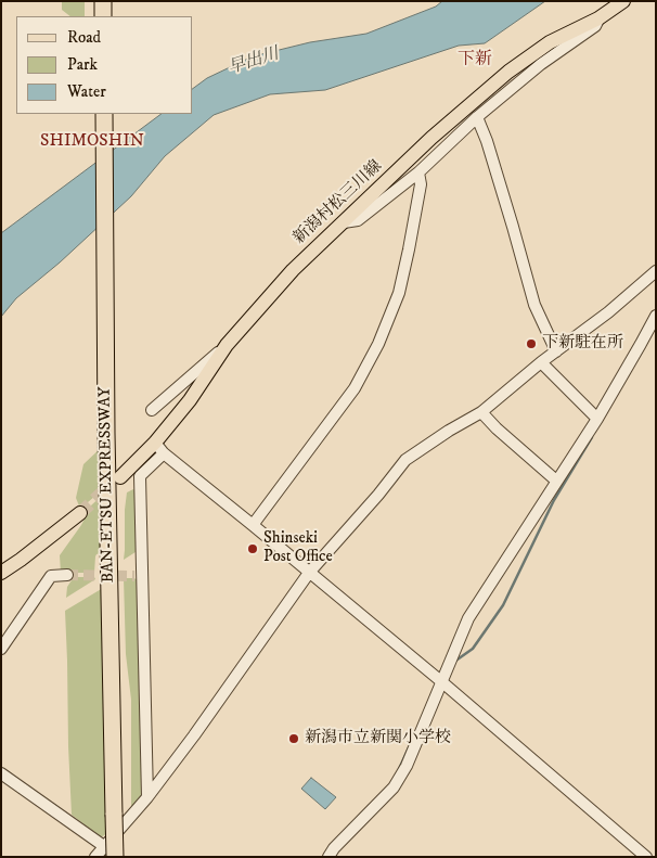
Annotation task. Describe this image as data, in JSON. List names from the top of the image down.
{
  "streets": {
    "highway": ["BAN-ETSU EXPRESSWAY"],
    "main road": ["新潟村松三川線"]
  },
  "districts": ["下新", "SHIMOSHIN"],
  "water": ["早出川"],
  "places": ["下新駐在所", "Shinseki Post Office", "新潟市立新関小学校"],
  "legend": ["Road", "Park", "Water"]
}
